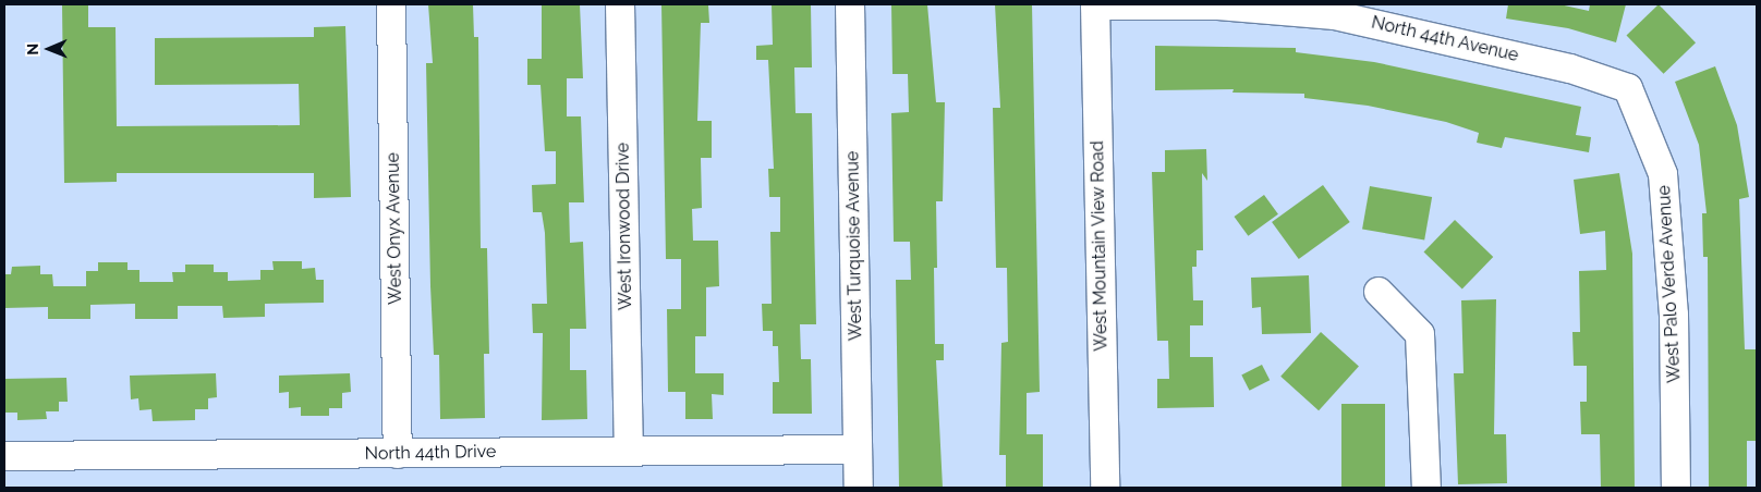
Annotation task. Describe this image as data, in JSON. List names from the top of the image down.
{
  "streets": {
    "street": [
      "North 44th Avenue",
      "West Ironwood Drive",
      "West Onyx Avenue",
      "West Turquoise Avenue",
      "West Mountain View Road",
      "West Palo Verde Avenue",
      "North 44th Drive"
    ]
  },
  "crossings": [
    ["North 44th Avenue", "West Mountain View Road"],
    ["North 44th Avenue", "West Palo Verde Avenue"],
    ["West Ironwood Drive", "North 44th Drive"],
    ["West Onyx Avenue", "North 44th Drive"],
    ["West Turquoise Avenue", "North 44th Drive"]
  ],
  "north": "left"
}
